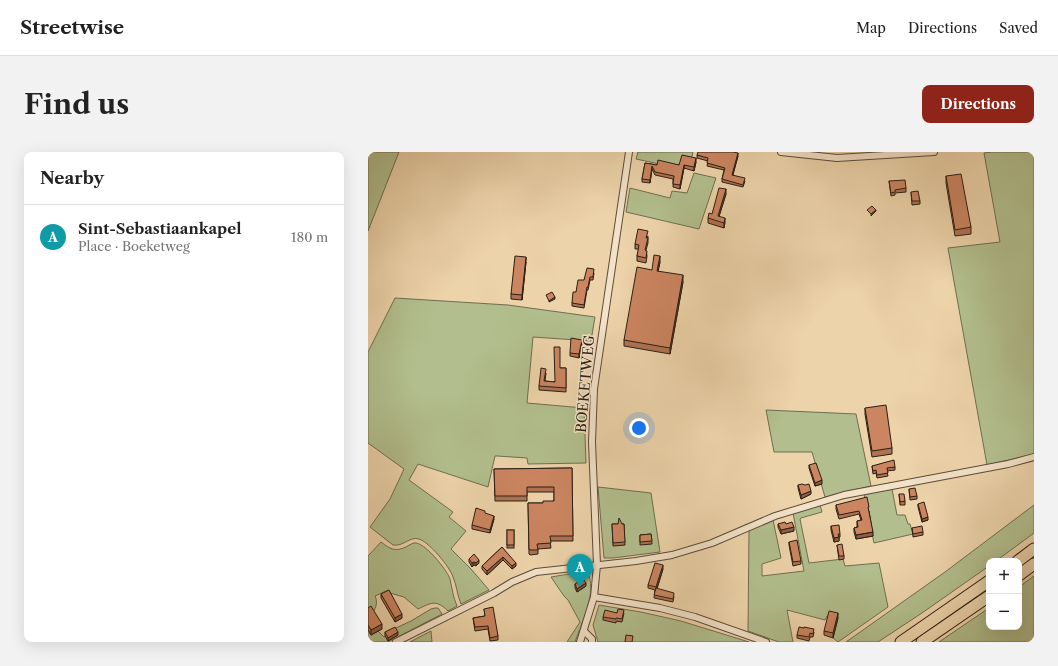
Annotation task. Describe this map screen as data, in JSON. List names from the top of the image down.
{
  "streets": {
    "street": ["BOEKETWEG"]
  },
  "page": {
    "header": "Streetwise",
    "nav": ["Map", "Directions", "Saved"],
    "buttons": "Directions",
    "title": "Find us",
    "heading": "Nearby",
    "list": [
      {
        "mark": "A",
        "name": "Sint-Sebastiaankapel",
        "note": "Place · Boeketweg",
        "value": "180 m"
      }
    ],
    "pins": "A",
    "map_buttons": ["+", "−"]
  }
}
